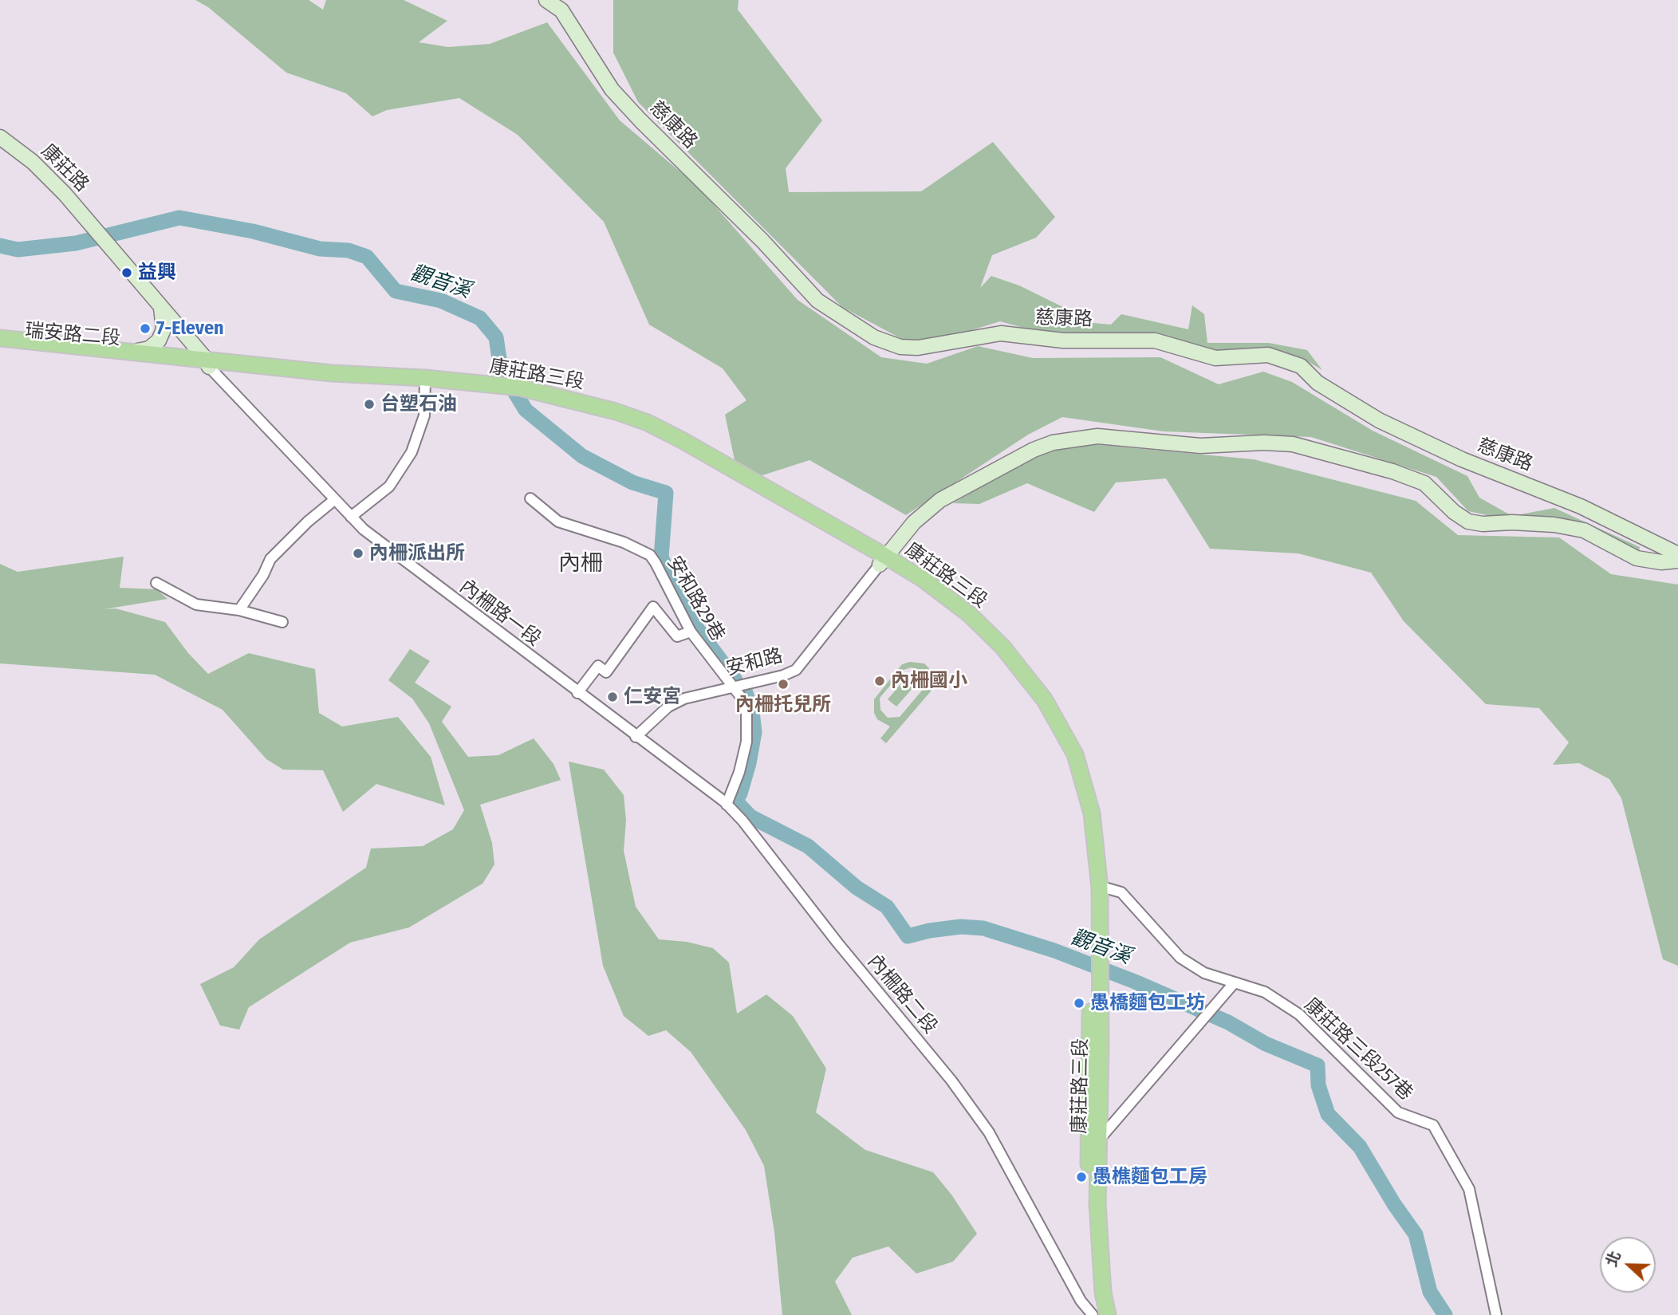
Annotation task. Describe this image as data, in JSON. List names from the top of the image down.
{
  "streets": {
    "main road": ["瑞安路二段", "康莊路三段"],
    "street": [
      "慈康路",
      "康莊路",
      "安和路29巷",
      "內柵路一段",
      "安和路",
      "內柵路二段",
      "康莊路三段257巷"
    ]
  },
  "crossings": [
    ["瑞安路二段", "康莊路三段"],
    ["瑞安路二段", "內柵路一段"],
    ["康莊路三段", "內柵路一段"],
    ["康莊路三段", "安和路"],
    ["康莊路三段", "康莊路三段257巷"],
    ["安和路29巷", "安和路"],
    ["安和路29巷", "內柵路二段"],
    ["內柵路一段", "安和路"],
    ["內柵路一段", "內柵路二段"],
    ["安和路", "內柵路二段"]
  ],
  "districts": ["內柵"],
  "water": ["觀音溪"],
  "places": [
    "益興",
    "7-Eleven",
    "台塑石油",
    "內柵派出所",
    "內柵國小",
    "內柵托兒所",
    "仁安宮",
    "愚橋麵包工坊",
    "愚樵麵包工房"
  ],
  "north": "left"
}
